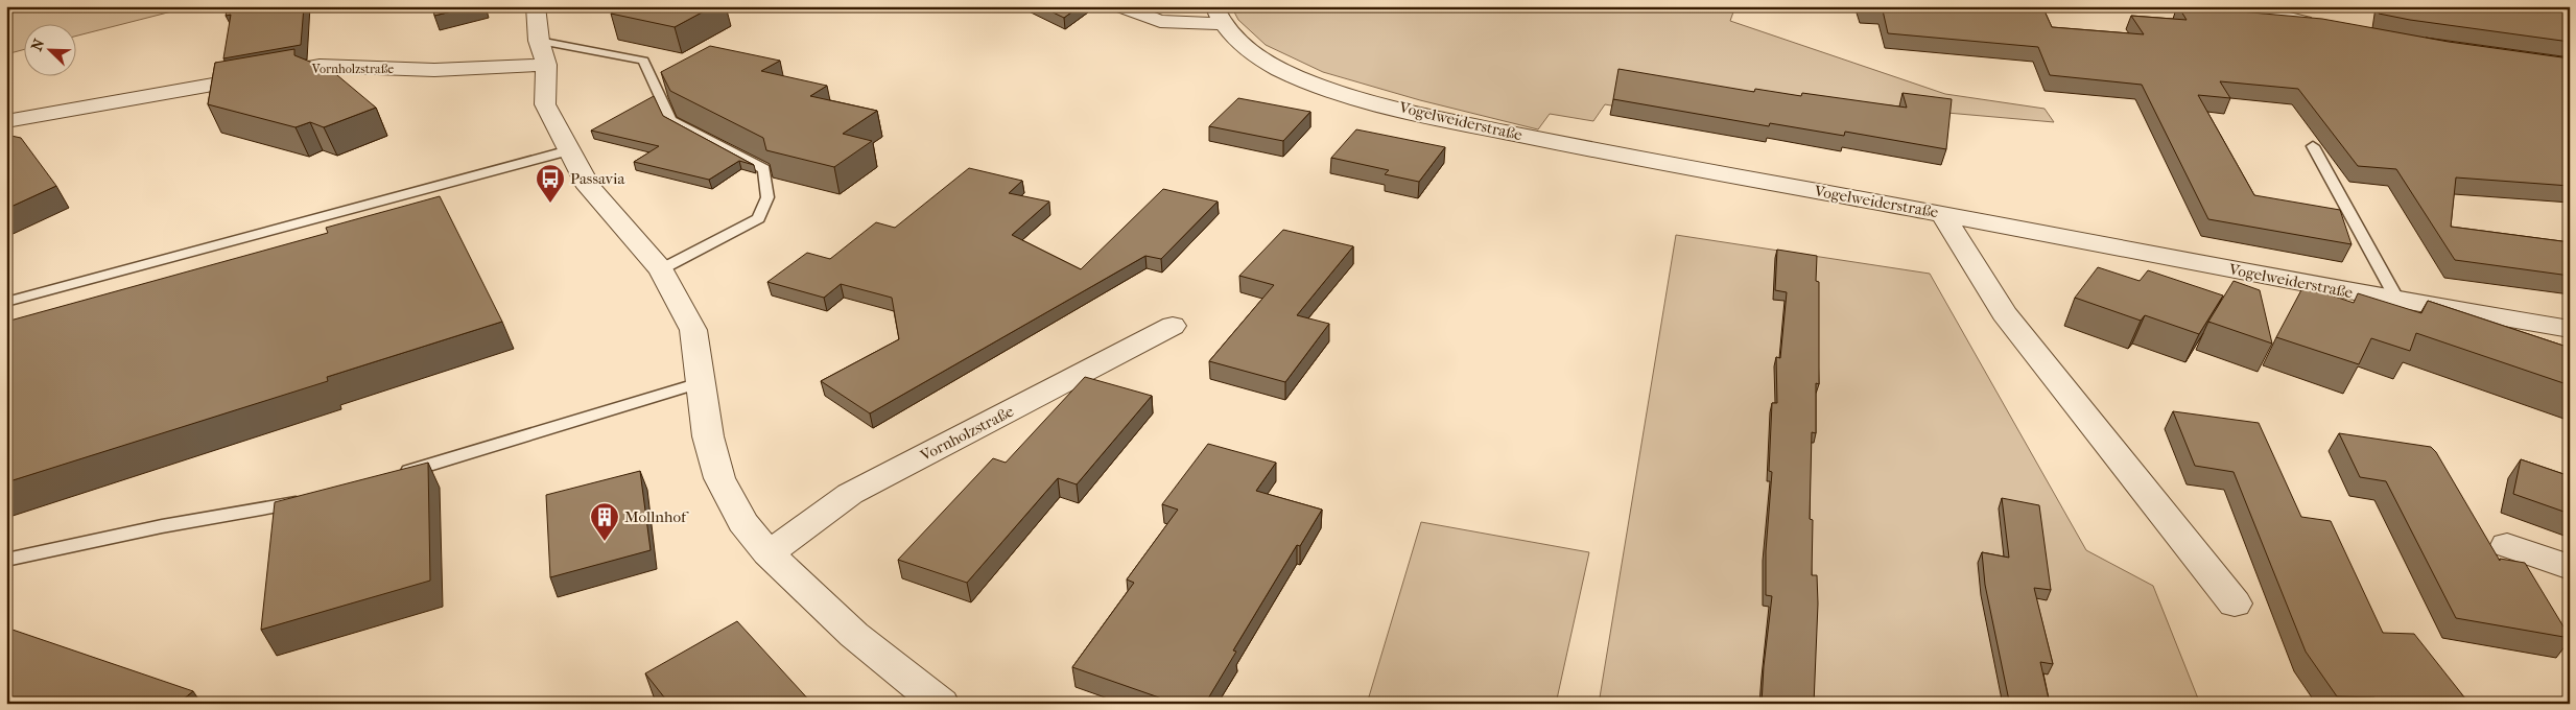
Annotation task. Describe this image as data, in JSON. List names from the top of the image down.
{
  "streets": {
    "street": ["Vornholzstraße", "Vogelweiderstraße"]
  },
  "places": {
    "bus stop": ["Passavia"],
    "building": ["Mollnhof"]
  },
  "north": "top left"
}
